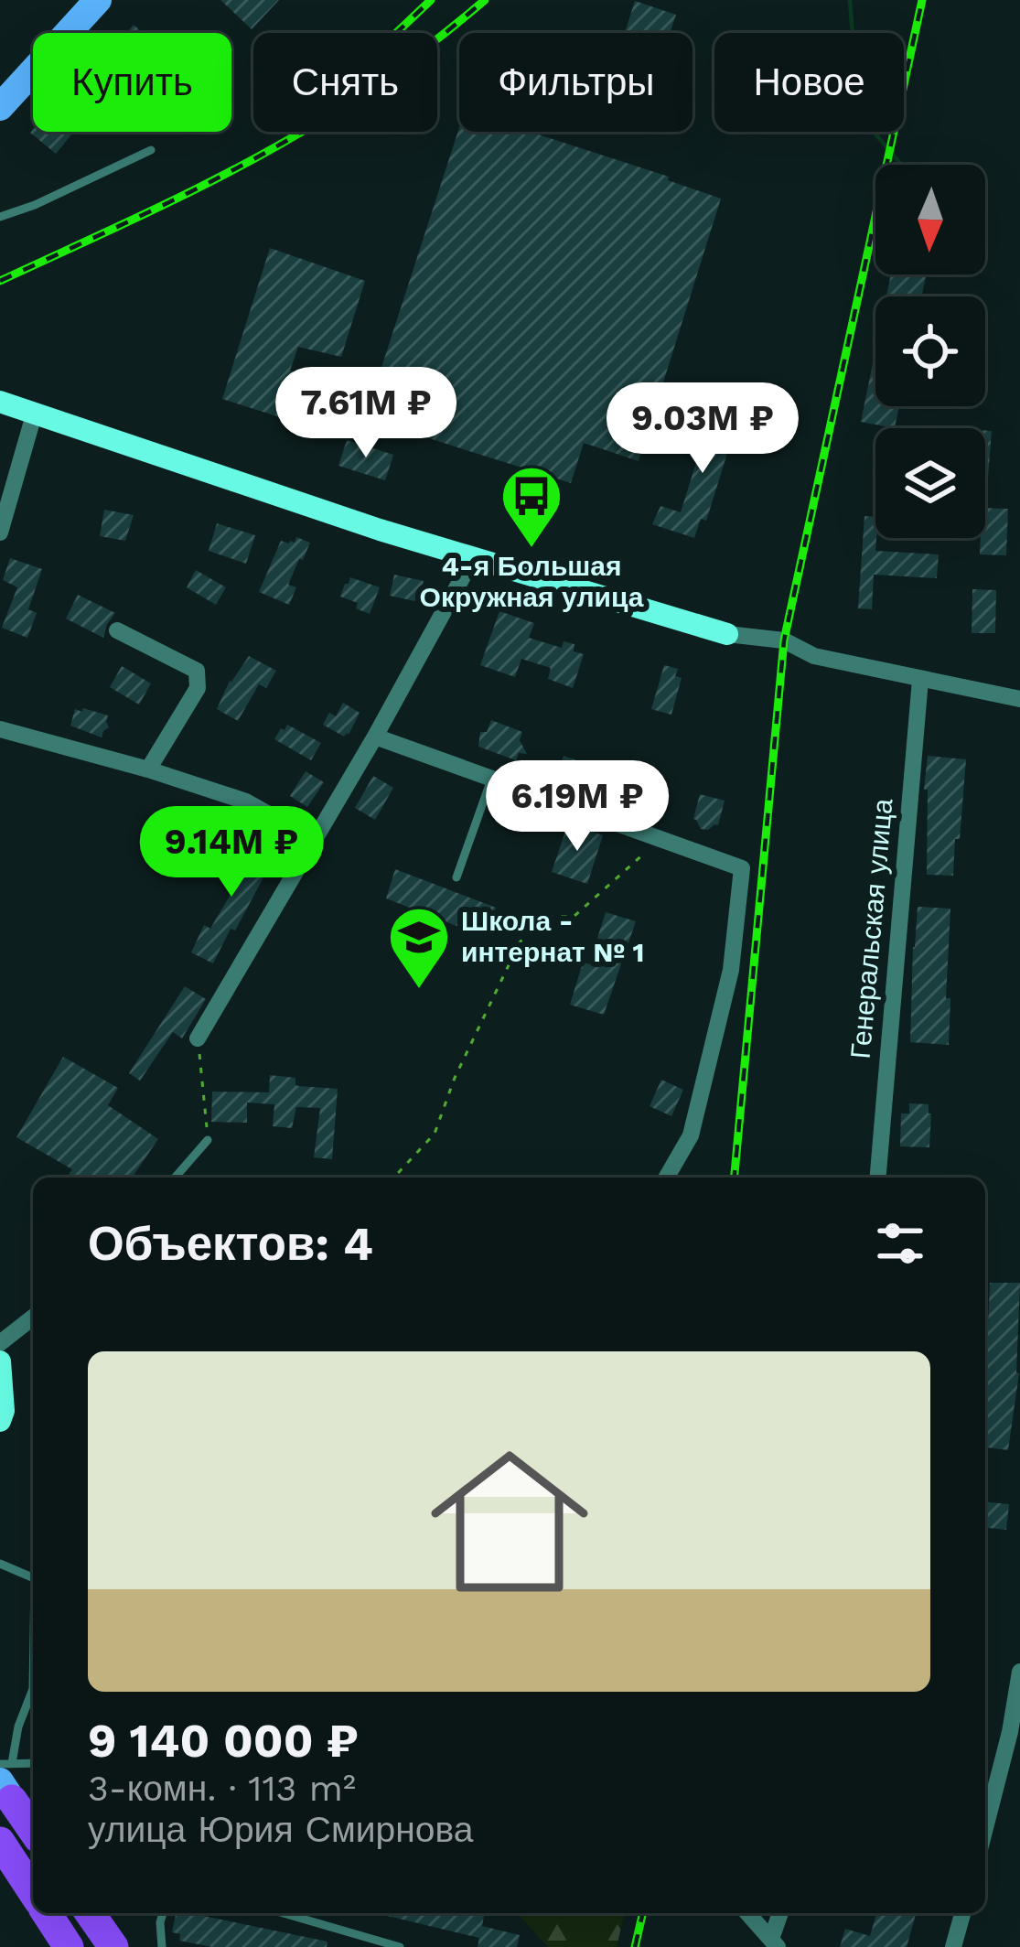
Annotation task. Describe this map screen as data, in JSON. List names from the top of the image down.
{
  "streets": {
    "street": ["Генеральская улица"]
  },
  "places": {
    "bus stop": ["4-я Большая Окружная улица"],
    "school or university": ["Школа - интернат № 1"]
  },
  "north": "bottom",
  "page": {
    "chip": [
      "Купить",
      "Снять",
      "Фильтры",
      "Новое"
    ],
    "price": [
      "7.61M ₽",
      "9.03M ₽",
      "6.19M ₽",
      "9.14M ₽"
    ],
    "heading": "Объектов: 4",
    "list": [
      {
        "name": "9 140 000 ₽",
        "note": "3-комн. · 113 m² · улица Юрия Смирнова"
      }
    ]
  }
}
